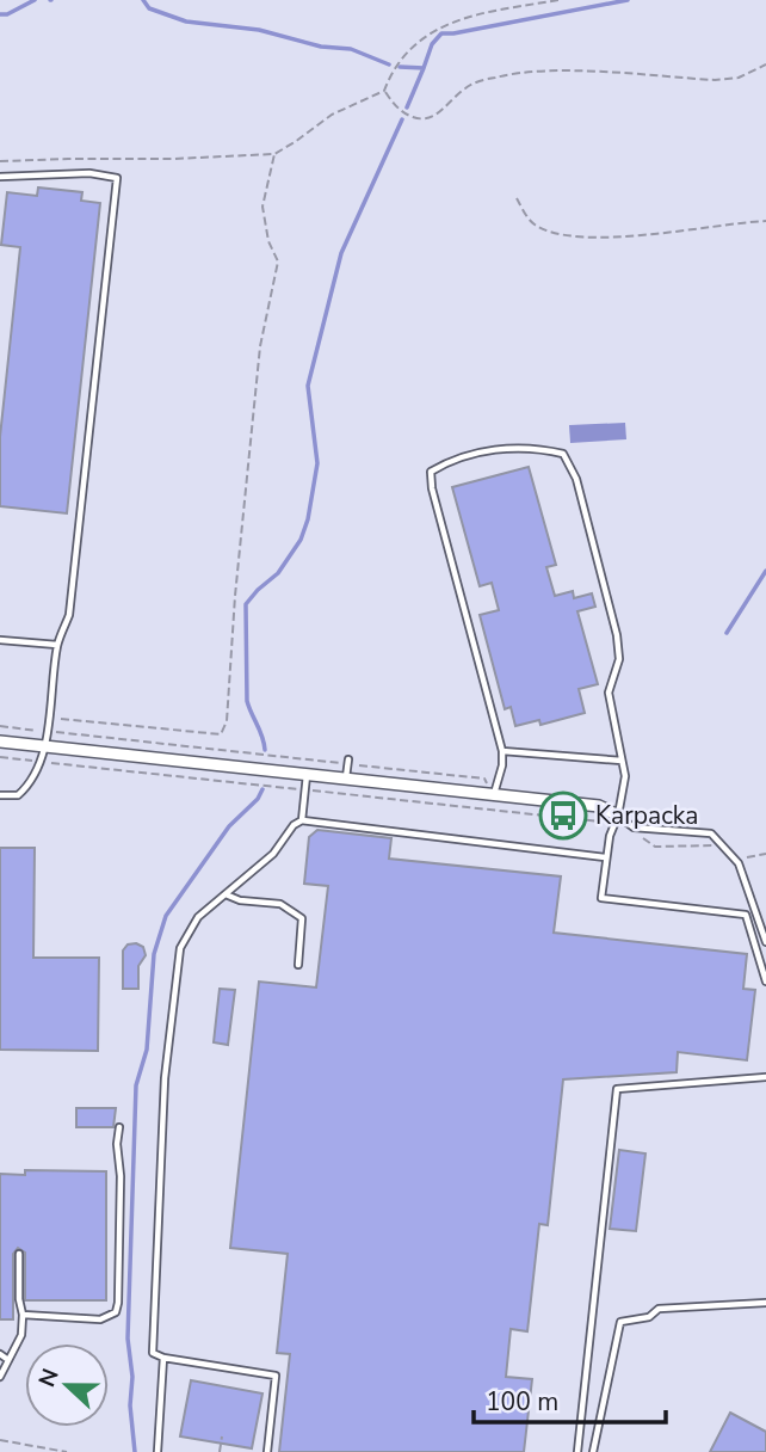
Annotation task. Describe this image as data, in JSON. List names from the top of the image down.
{
  "places": {
    "bus stop": ["Karpacka"]
  },
  "scale_bar": "100 m",
  "north": "left"
}
